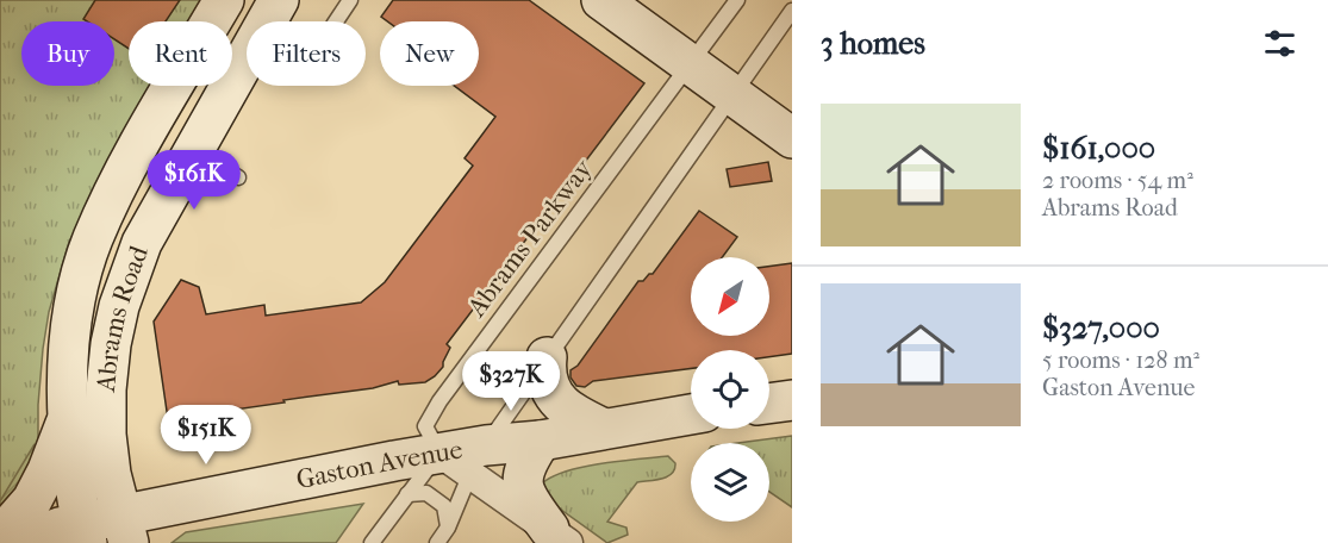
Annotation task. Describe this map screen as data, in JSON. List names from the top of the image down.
{
  "streets": {
    "main road": ["Abrams Road", "Gaston Avenue"],
    "lane": ["Abrams Parkway"]
  },
  "crossings": [
    ["Abrams Parkway", "Gaston Avenue"],
    ["Abrams Road", "Gaston Avenue"]
  ],
  "north": "bottom left",
  "page": {
    "heading": "3 homes",
    "chip": [
      "Buy",
      "Rent",
      "Filters",
      "New"
    ],
    "list": [
      {
        "name": "$161,000",
        "note": "2 rooms · 54 m² · Abrams Road"
      },
      {
        "name": "$327,000",
        "note": "5 rooms · 128 m² · Gaston Avenue"
      }
    ],
    "price": ["$161K", "$327K", "$151K"]
  }
}
